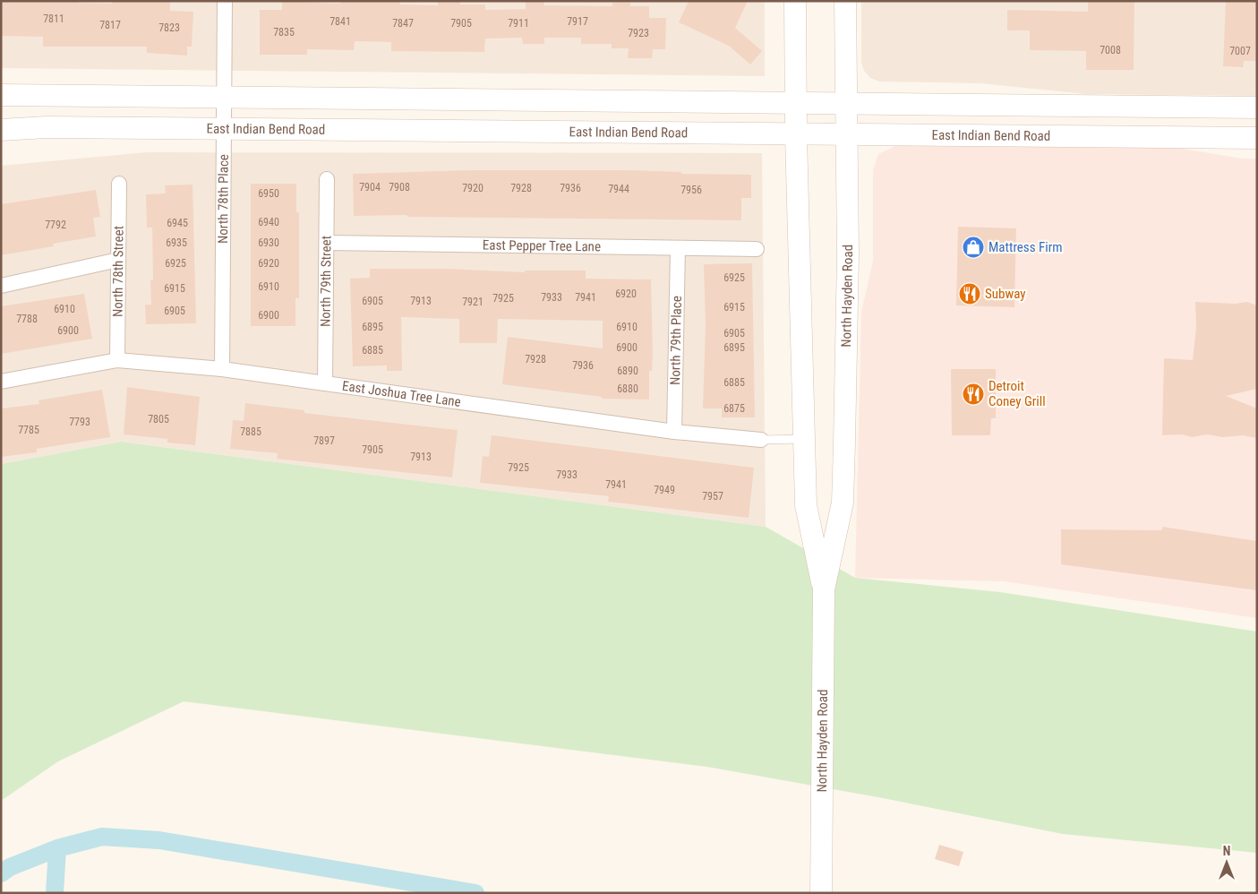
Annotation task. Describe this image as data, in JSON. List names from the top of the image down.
{
  "streets": {
    "main road": ["East Indian Bend Road", "North Hayden Road"],
    "street": [
      "North 78th Place",
      "East Pepper Tree Lane",
      "North 78th Street",
      "North 79th Street",
      "North 79th Place",
      "East Joshua Tree Lane"
    ]
  },
  "crossings": [
    ["East Indian Bend Road", "North 78th Place"],
    ["East Indian Bend Road", "North Hayden Road"],
    ["North 78th Place", "East Joshua Tree Lane"],
    ["East Pepper Tree Lane", "North 79th Street"],
    ["East Pepper Tree Lane", "North 79th Place"],
    ["North 78th Street", "East Joshua Tree Lane"],
    ["North 79th Street", "East Joshua Tree Lane"],
    ["North Hayden Road", "East Joshua Tree Lane"],
    ["North 79th Place", "East Joshua Tree Lane"]
  ],
  "places": {
    "shop": ["Mattress Firm"],
    "restaurant": ["Subway", "Detroit Coney Grill"]
  },
  "house_numbers": [
    "7811",
    "7841",
    "7917",
    "7847",
    "7905",
    "7911",
    "7817",
    "7823",
    "7835",
    "7923",
    "7008",
    "7007",
    "7904",
    "7908",
    "7920",
    "7928",
    "7936",
    "7944",
    "7956",
    "6950",
    "6940",
    "6945",
    "7792",
    "6935",
    "6930",
    "6925",
    "6920",
    "6925",
    "6910",
    "6915",
    "6920",
    "7933",
    "7941",
    "7925",
    "6905",
    "7913",
    "7921",
    "6915",
    "6910",
    "6905",
    "6900",
    "7788",
    "6895",
    "6910",
    "6900",
    "6905",
    "6900",
    "6895",
    "6885",
    "7928",
    "7936",
    "6890",
    "6885",
    "6880",
    "6875",
    "7805",
    "7793",
    "7785",
    "7885",
    "7897",
    "7905",
    "7913",
    "7925",
    "7933",
    "7941",
    "7949",
    "7957"
  ],
  "north": "top"
}
